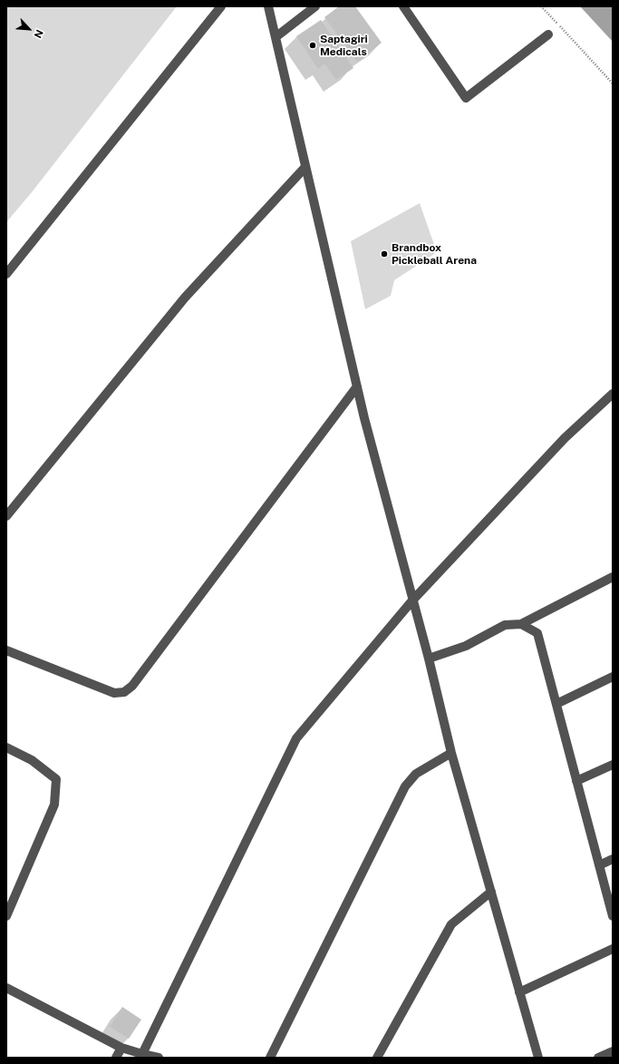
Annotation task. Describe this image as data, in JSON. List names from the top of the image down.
{
  "places": ["Saptagiri Medicals", "Brandbox Pickleball Arena"],
  "north": "bottom right"
}
